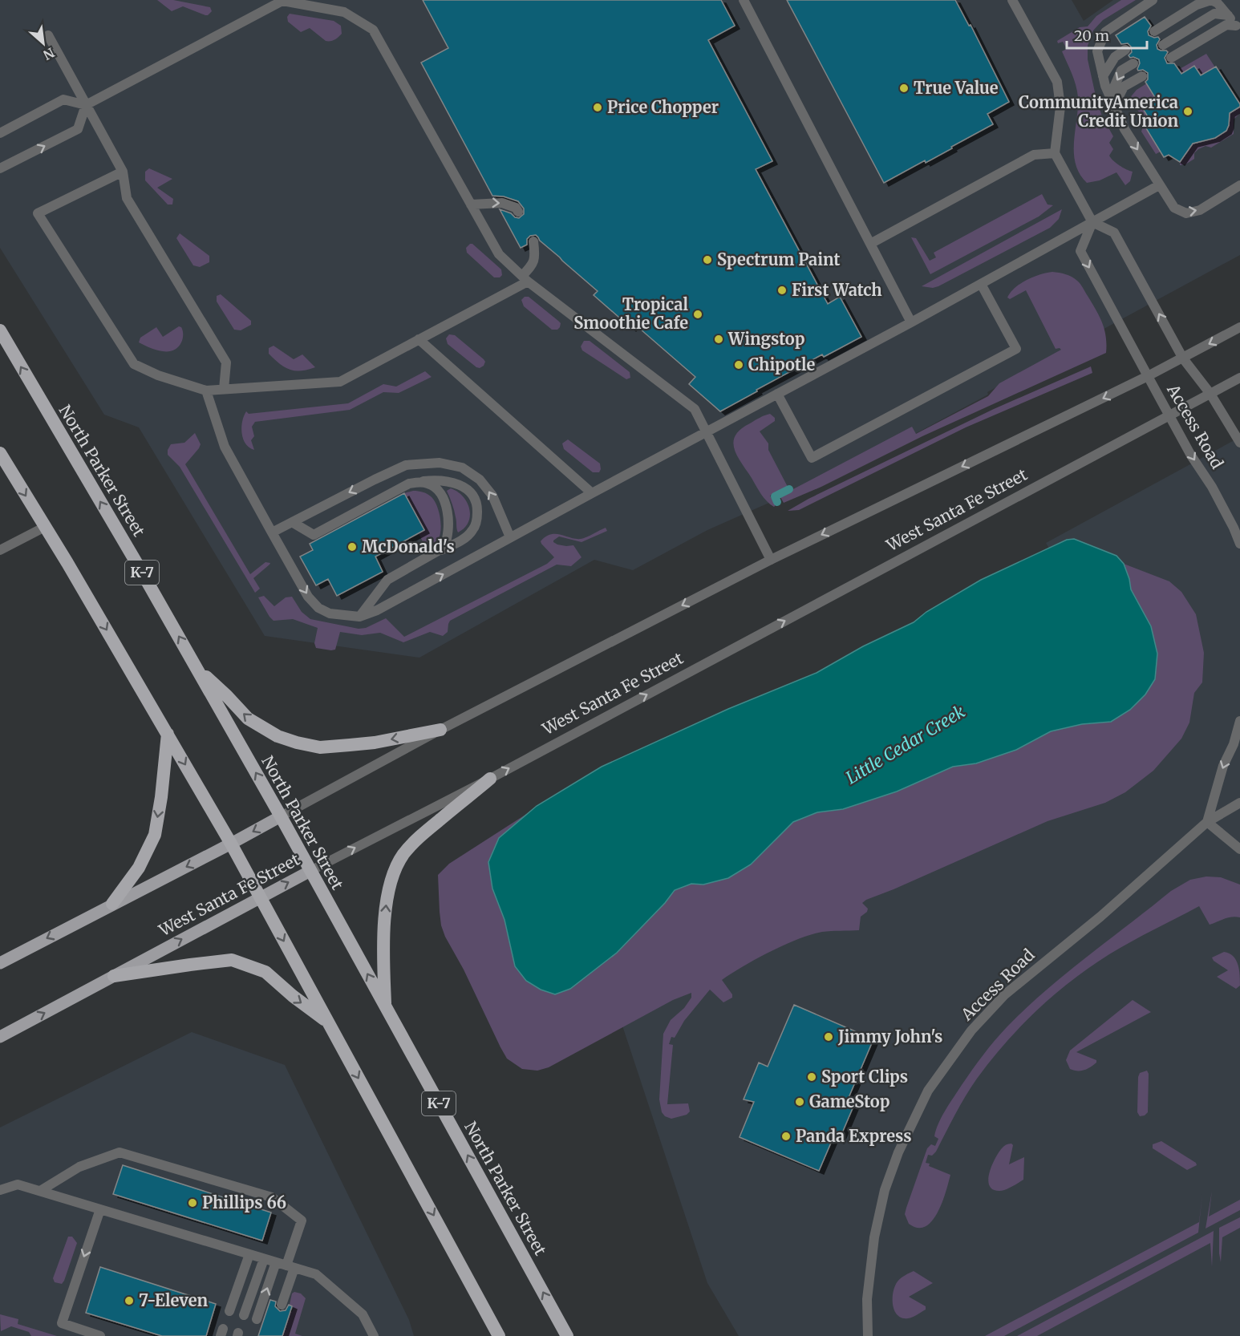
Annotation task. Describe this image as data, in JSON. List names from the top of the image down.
{
  "streets": {
    "highway": ["North Parker Street", "K-7"],
    "main road": ["West Santa Fe Street"],
    "street": ["Access Road"]
  },
  "crossings": [
    ["Access Road", "West Santa Fe Street"],
    ["North Parker Street", "West Santa Fe Street"]
  ],
  "water": ["Little Cedar Creek"],
  "places": [
    "True Value",
    "Price Chopper",
    "CommunityAmerica Credit Union",
    "Spectrum Paint",
    "First Watch",
    "Tropical Smoothie Cafe",
    "Wingstop",
    "Chipotle",
    "McDonald's",
    "Jimmy John's",
    "Sport Clips",
    "GameStop",
    "Panda Express",
    "Phillips 66",
    "7-Eleven"
  ],
  "scale_bar": "20 m",
  "north": "bottom right"
}
